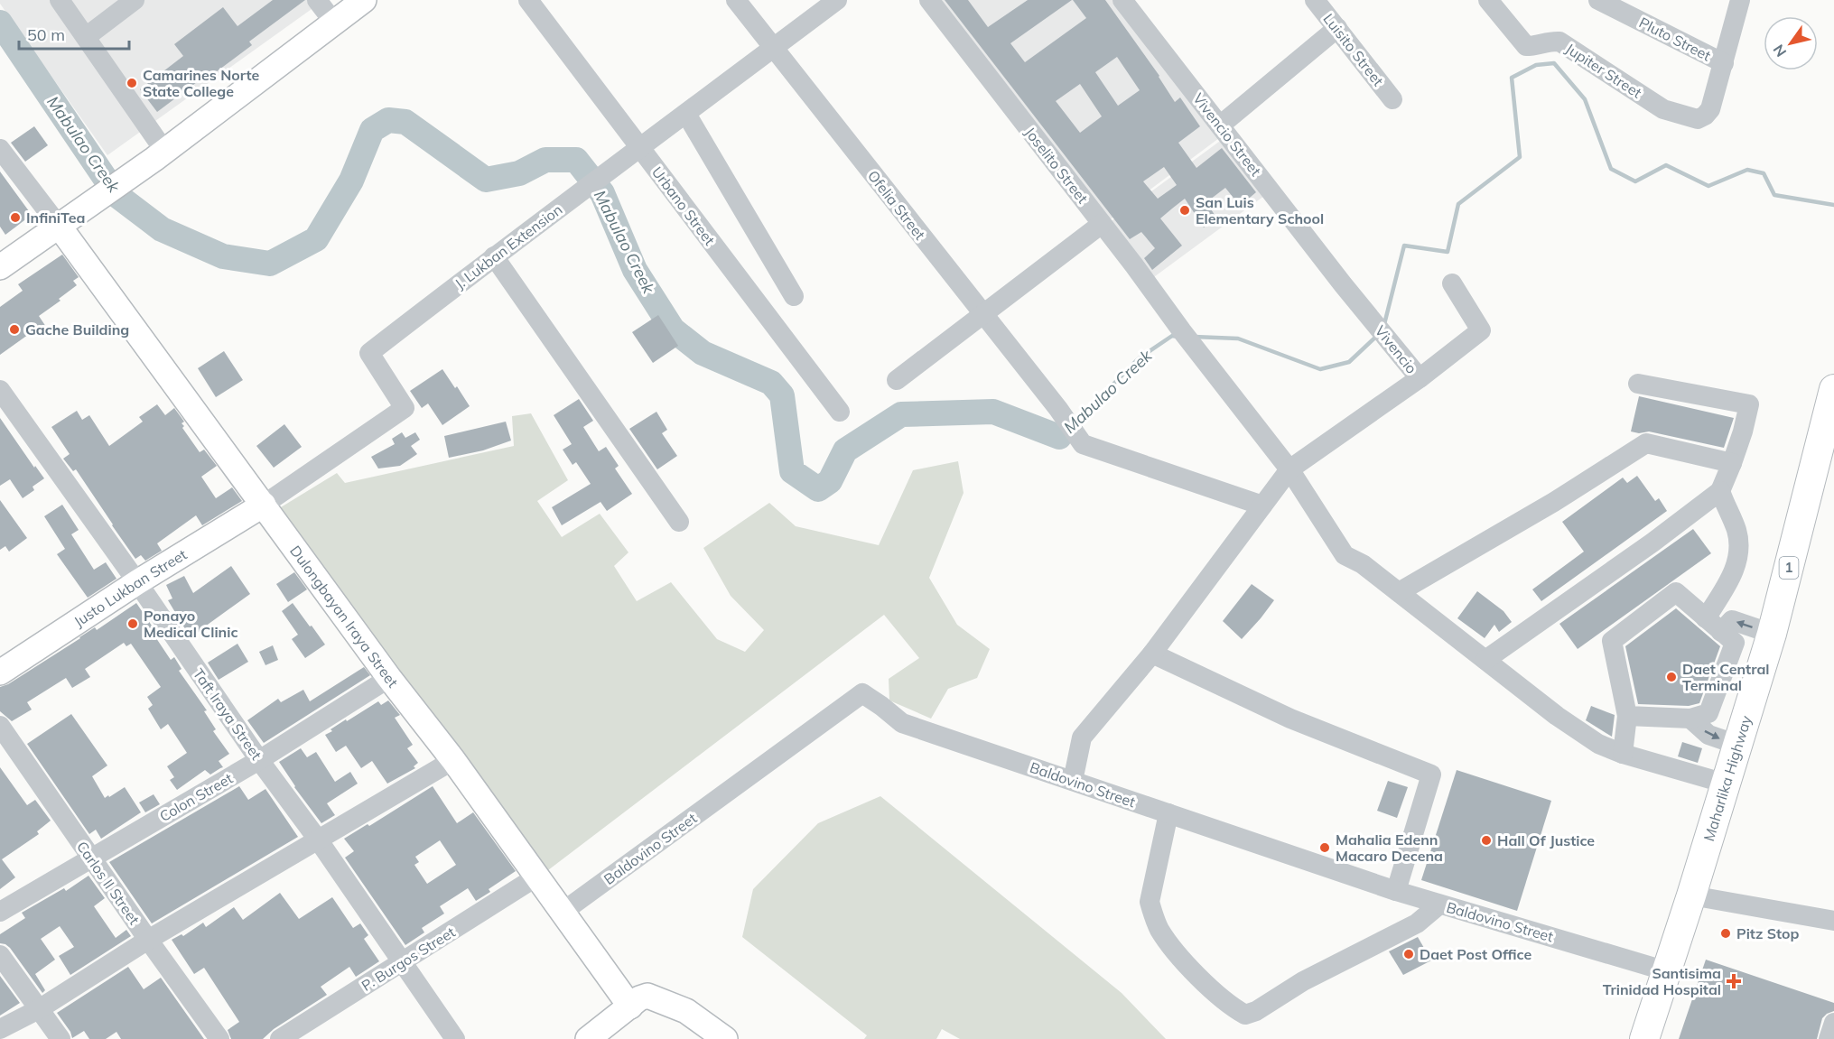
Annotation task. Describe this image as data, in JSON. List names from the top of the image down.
{
  "streets": {
    "highway": ["1", "Maharlika Highway"],
    "main road": ["Justo Lukban Street", "Dulongbayan Iraya Street"],
    "street": [
      "Pluto Street",
      "Luisito Street",
      "Jupiter Street",
      "Vivencio Street",
      "Joselito Street",
      "Ofelia Street",
      "Urbano Street",
      "J. Lukban Extension",
      "Vivencio",
      "Taft Iraya Street",
      "Baldovino Street",
      "Colon Street",
      "Carlos II Street",
      "P. Burgos Street"
    ]
  },
  "crossings": [
    ["Pluto Street", "Jupiter Street"],
    ["Vivencio Street", "Vivencio"],
    ["Joselito Street", "Maharlika Highway"],
    ["Ofelia Street", "J. Lukban Extension"],
    ["Urbano Street", "J. Lukban Extension"],
    ["J. Lukban Extension", "Justo Lukban Street"],
    ["J. Lukban Extension", "Dulongbayan Iraya Street"],
    ["Justo Lukban Street", "Dulongbayan Iraya Street"],
    ["Justo Lukban Street", "Taft Iraya Street"],
    ["Dulongbayan Iraya Street", "Baldovino Street"],
    ["Dulongbayan Iraya Street", "Colon Street"],
    ["Dulongbayan Iraya Street", "P. Burgos Street"],
    ["Taft Iraya Street", "Colon Street"],
    ["Taft Iraya Street", "P. Burgos Street"],
    ["Maharlika Highway", "Baldovino Street"],
    ["Colon Street", "Carlos II Street"]
  ],
  "water": ["Mabulao Creek"],
  "places": {
    "other": [
      "Camarines Norte State College",
      "San Luis Elementary School",
      "InfiniTea",
      "Gache Building",
      "Ponayo Medical Clinic",
      "Daet Central Terminal",
      "Hall Of Justice",
      "Mahalia Edenn Macaro Decena",
      "Pitz Stop",
      "Daet Post Office"
    ],
    "health": ["Santisima Trinidad Hospital"]
  },
  "scale_bar": "50 m",
  "north": "bottom left"
}
